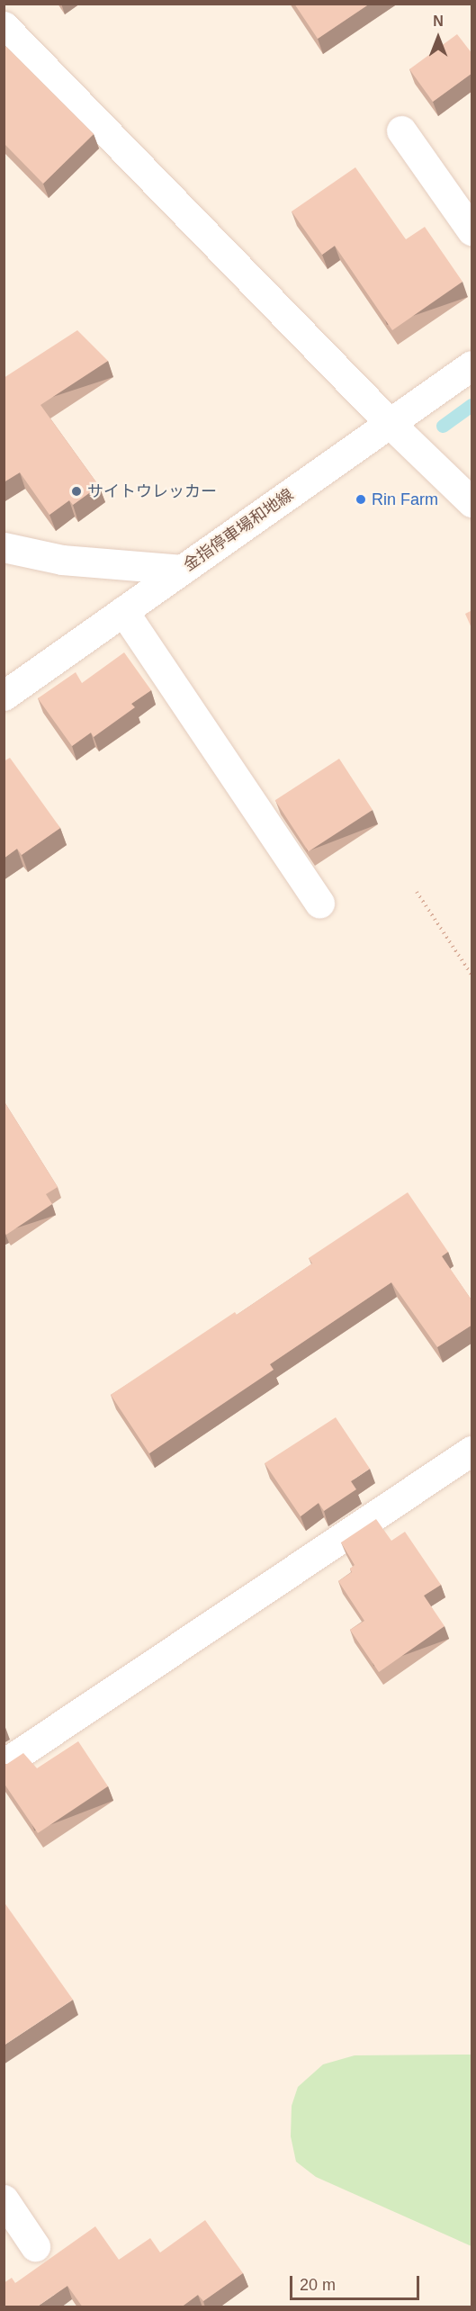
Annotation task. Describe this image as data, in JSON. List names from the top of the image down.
{
  "streets": {
    "street": ["金指停車場和地線"]
  },
  "places": ["サイトウレッカー", "Rin Farm"],
  "scale_bar": "20 m",
  "north": "top"
}
